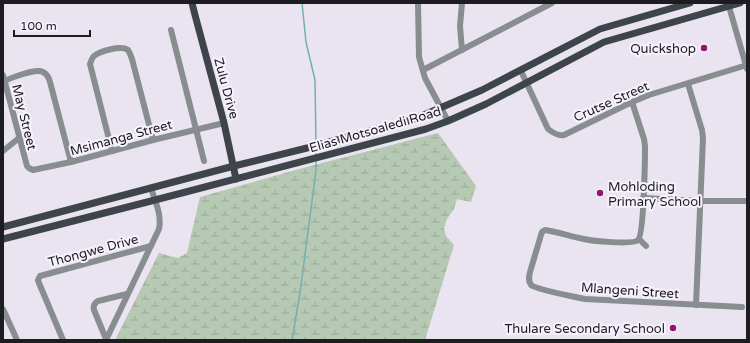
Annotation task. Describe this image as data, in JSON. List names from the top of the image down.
{
  "streets": {
    "main road": ["Zulu Drive", "Elias Motsoaledi Road"],
    "street": [
      "Crutse Street",
      "May Street",
      "Msimanga Street",
      "Thongwe Drive",
      "Mlangeni Street"
    ]
  },
  "crossings": [
    ["Zulu Drive", "Elias Motsoaledi Road"],
    ["Zulu Drive", "Msimanga Street"],
    ["Crutse Street", "Elias Motsoaledi Road"],
    ["May Street", "Msimanga Street"]
  ],
  "places": ["Quickshop", "Mohloding Primary School", "Thulare Secondary School"],
  "scale_bar": "100 m"
}
